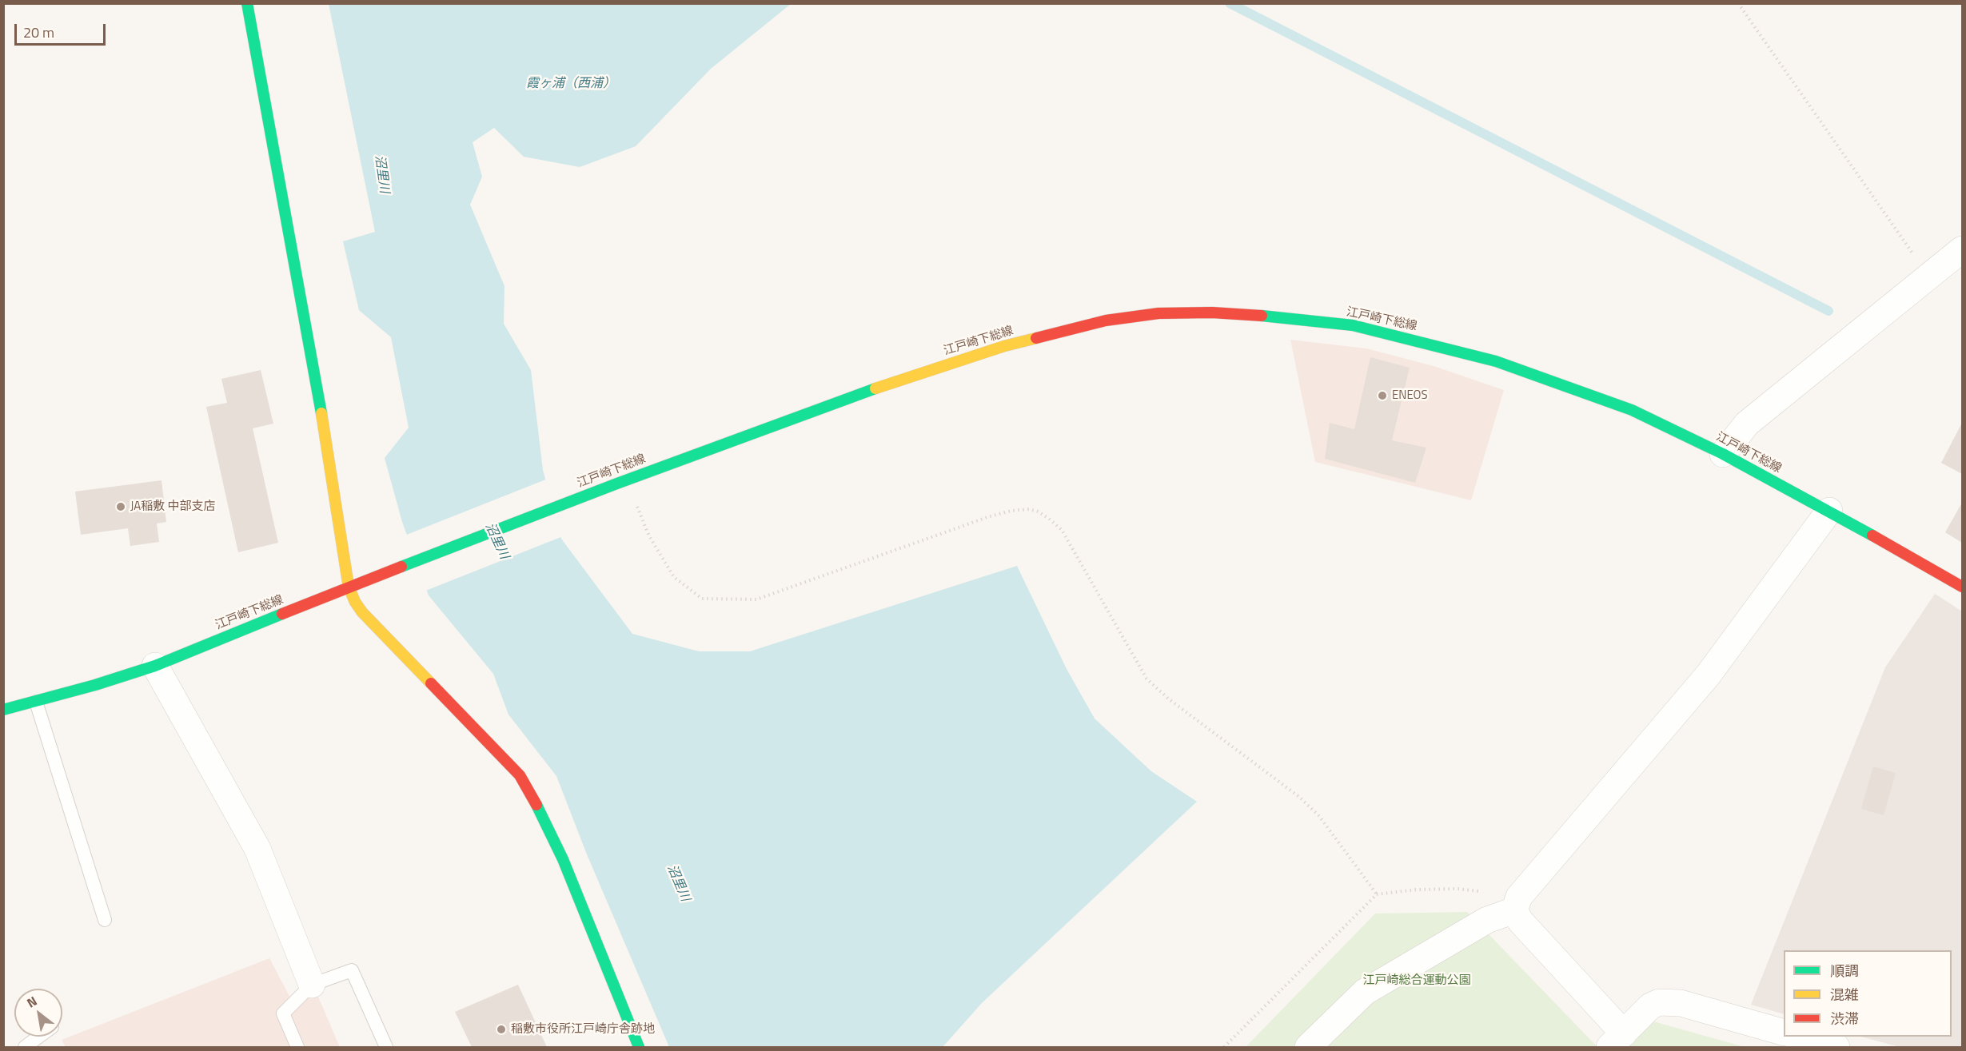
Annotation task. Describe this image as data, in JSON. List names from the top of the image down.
{
  "streets": {
    "main road": ["江戸崎下総線"]
  },
  "water": ["霞ヶ浦（西浦）", "沼里川"],
  "parks": ["江戸崎総合運動公園"],
  "places": ["ENEOS", "JA稲敷 中部支店", "稲敷市役所江戸崎庁舎跡地"],
  "legend": ["順調", "混雑", "渋滞"],
  "scale_bar": "20 m",
  "north": "top left"
}
